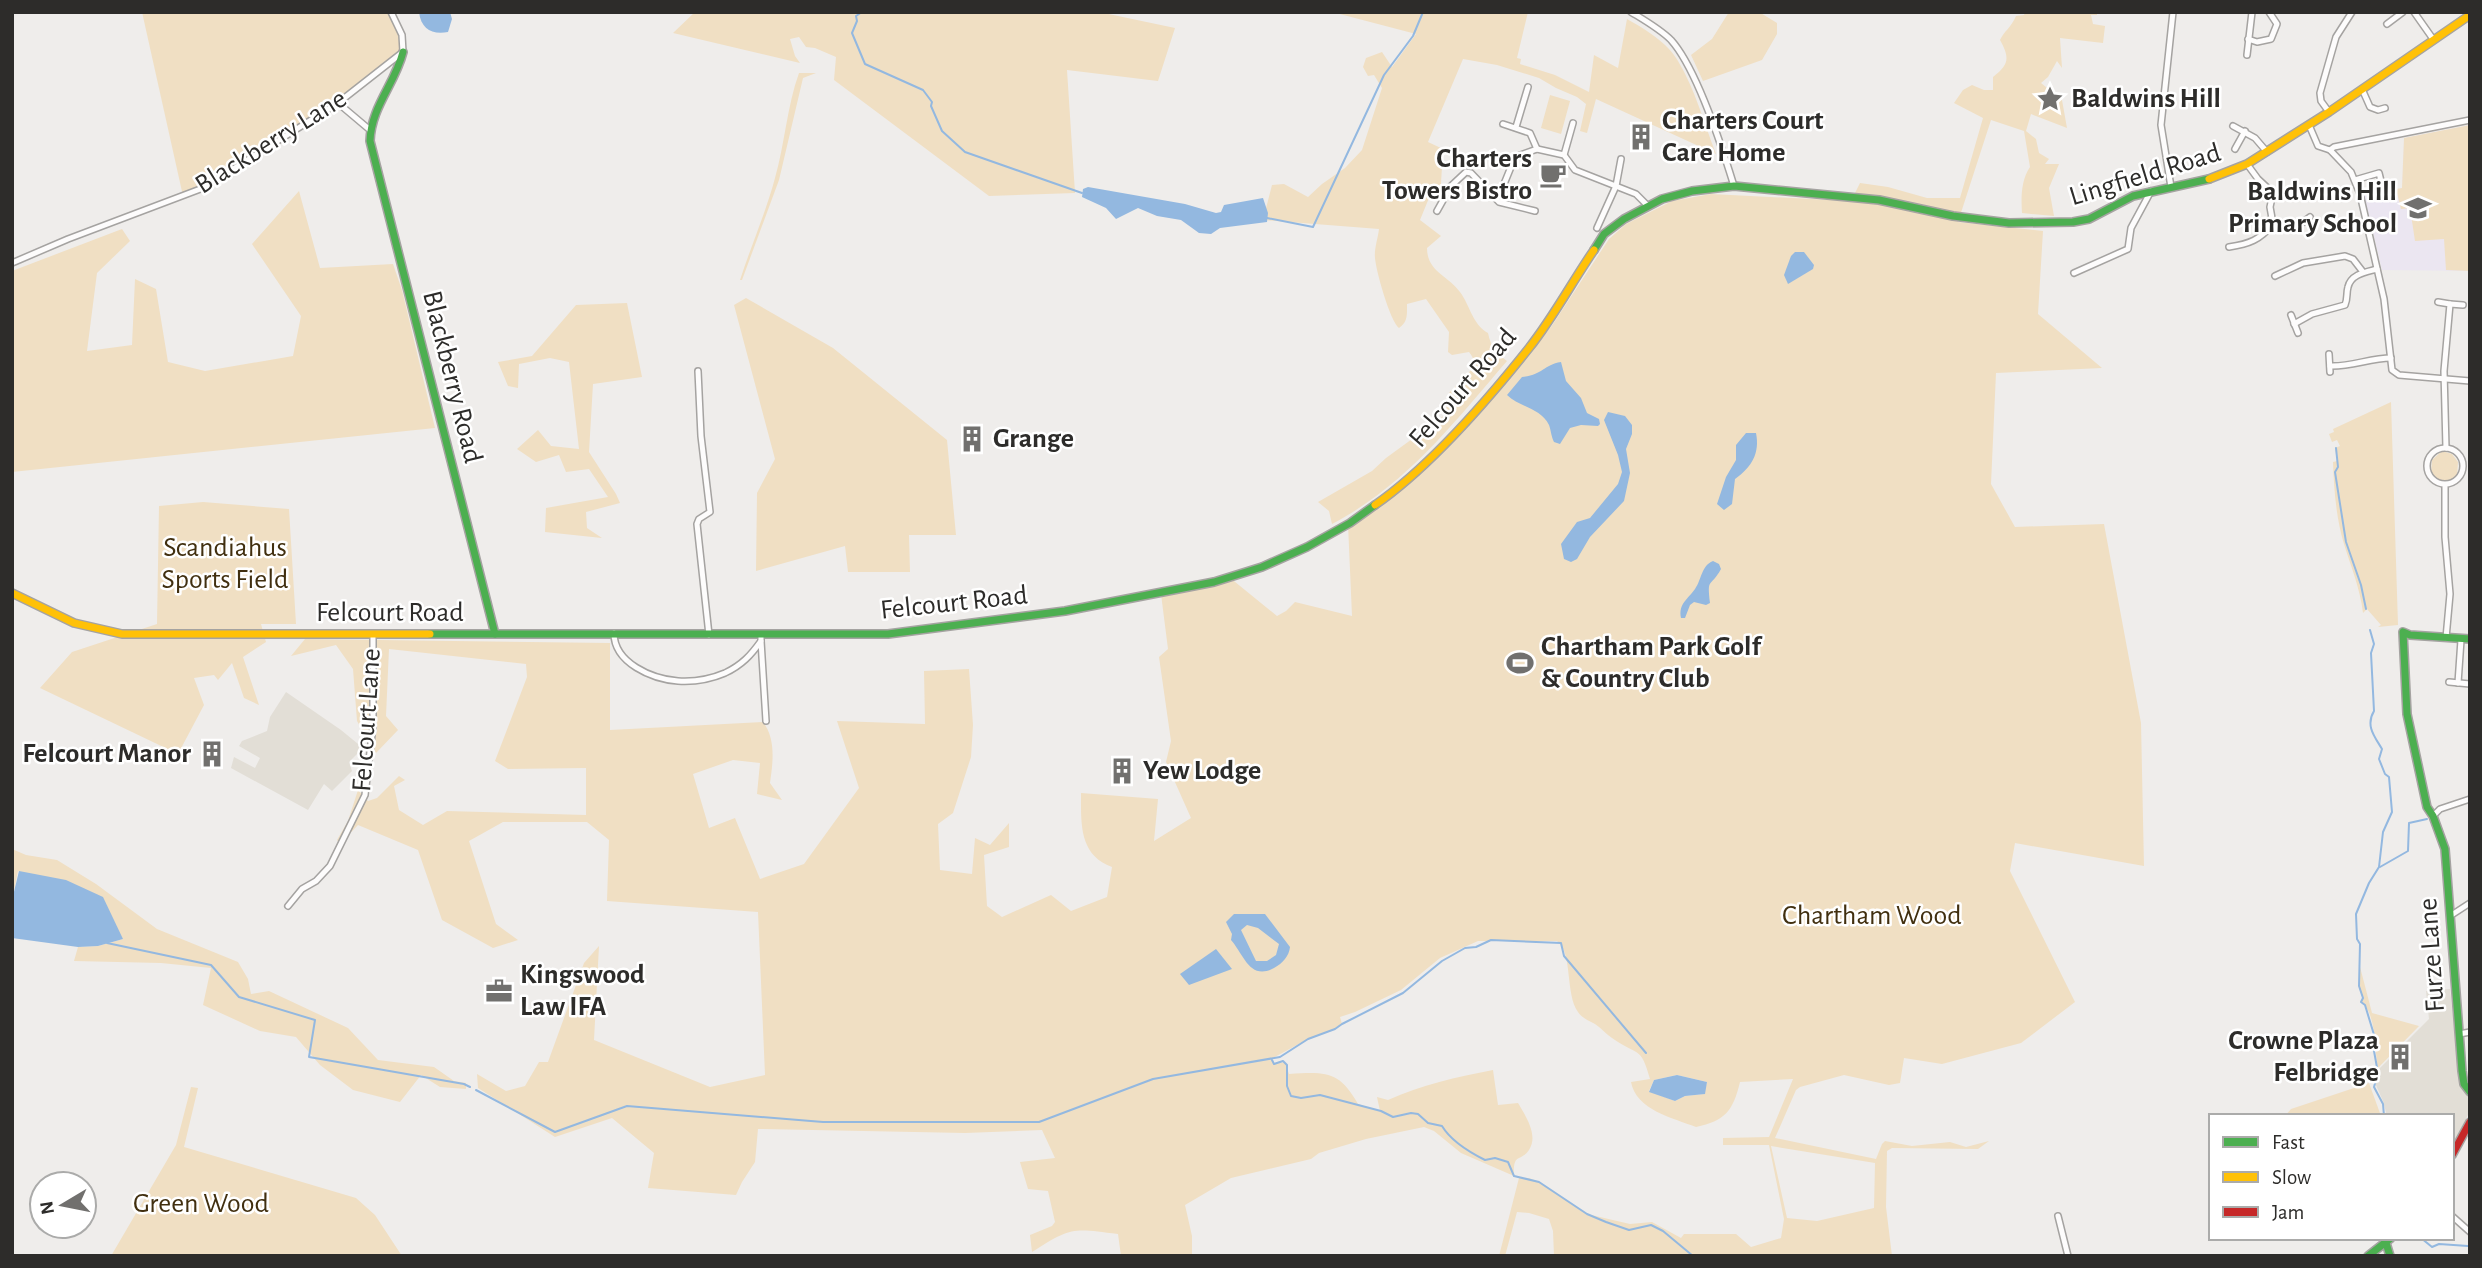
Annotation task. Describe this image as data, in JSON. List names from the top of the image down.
{
  "streets": {
    "main road": [
      "Lingfield Road",
      "Blackberry Road",
      "Felcourt Road",
      "Furze Lane"
    ],
    "street": ["Blackberry Lane", "Felcourt Lane"]
  },
  "crossings": [
    ["Lingfield Road", "Felcourt Road"],
    ["Blackberry Road", "Felcourt Road"],
    ["Felcourt Road", "Felcourt Lane"]
  ],
  "parks": ["Scandiahus Sports Field", "Chartham Wood", "Green Wood"],
  "places": {
    "place": ["Baldwins Hill"],
    "building": [
      "Charters Court Care Home",
      "Grange",
      "Felcourt Manor",
      "Yew Lodge",
      "Crowne Plaza Felbridge"
    ],
    "cafe": ["Charters Towers Bistro"],
    "school or university": ["Baldwins Hill Primary School"],
    "sports": ["Chartham Park Golf & Country Club"],
    "office": ["Kingswood Law IFA"]
  },
  "legend": ["Fast", "Slow", "Jam"],
  "north": "left"
}
